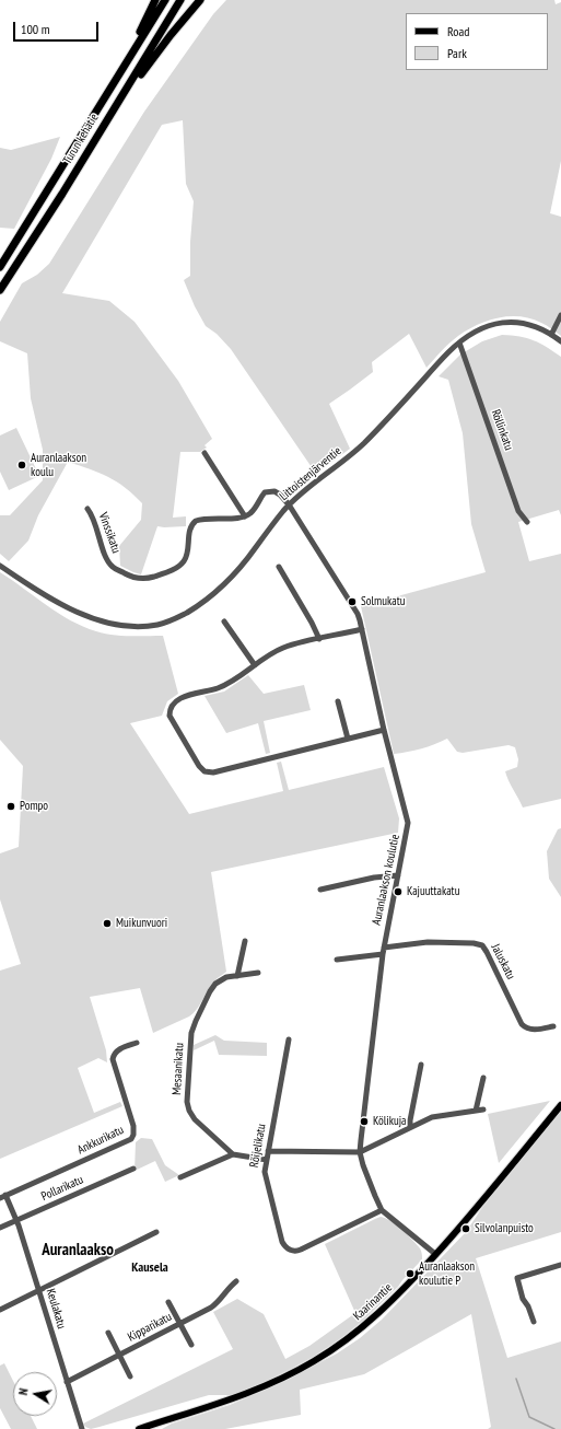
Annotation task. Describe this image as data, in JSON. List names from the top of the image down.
{
  "streets": {
    "highway": ["Turun kehätie"],
    "main road": ["Kaarinantie"],
    "street": [
      "Röllinkatu",
      "Littoistenjärventie",
      "Vinssikatu",
      "Auranlaakson koulutie",
      "Jaluskatu",
      "Mesaanikatu",
      "Ankkurikatu",
      "Röijelikatu",
      "Pollarikatu",
      "Keulakatu",
      "Kipparikatu"
    ]
  },
  "crossings": [
    ["Röllinkatu", "Littoistenjärventie"],
    ["Littoistenjärventie", "Auranlaakson koulutie"],
    ["Auranlaakson koulutie", "Jaluskatu"],
    ["Auranlaakson koulutie", "Röijelikatu"],
    ["Auranlaakson koulutie", "Kaarinantie"],
    ["Ankkurikatu", "Keulakatu"],
    ["Pollarikatu", "Keulakatu"],
    ["Keulakatu", "Kipparikatu"]
  ],
  "districts": ["Auranlaakso", "Kausela"],
  "places": [
    "Auranlaakson koulu",
    "Solmukatu",
    "Pompo",
    "Kajuuttakatu",
    "Muikunvuori",
    "Kölikuja",
    "Silvolanpuisto",
    "Auranlaakson koulutie P"
  ],
  "legend": ["Road", "Park"],
  "scale_bar": "100 m",
  "north": "left"
}
